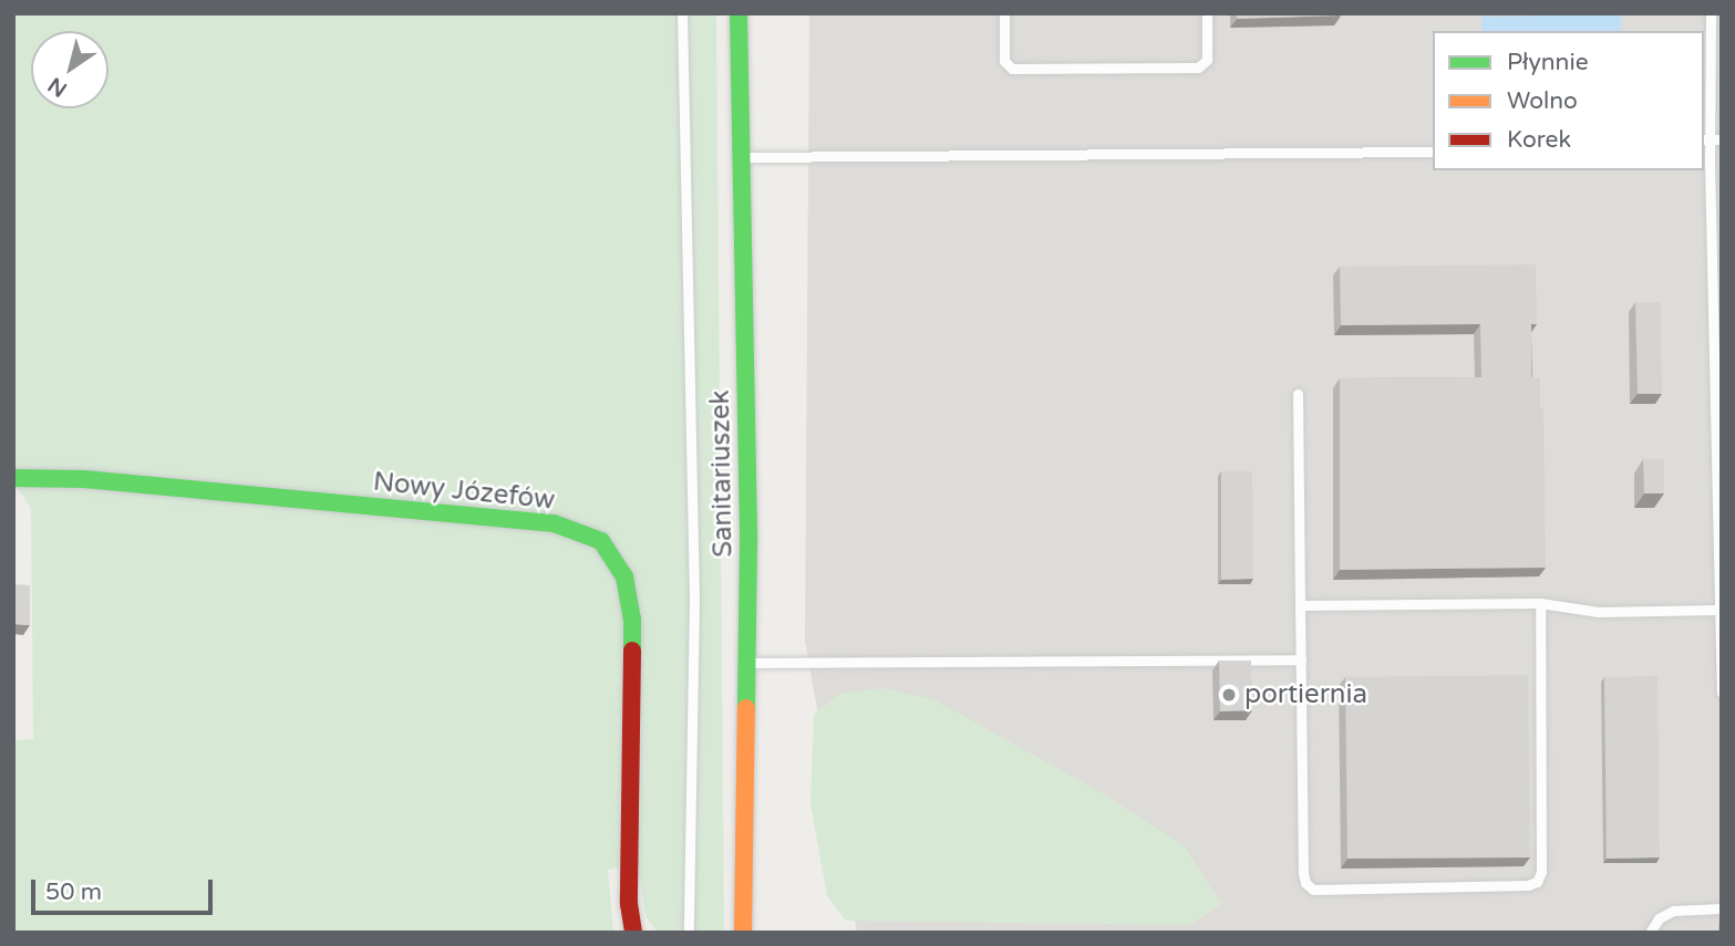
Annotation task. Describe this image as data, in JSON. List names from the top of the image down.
{
  "streets": {
    "street": ["Sanitariuszek", "Nowy Józefów"]
  },
  "places": ["portiernia"],
  "legend": ["Płynnie", "Wolno", "Korek"],
  "scale_bar": "50 m",
  "north": "bottom left"
}
